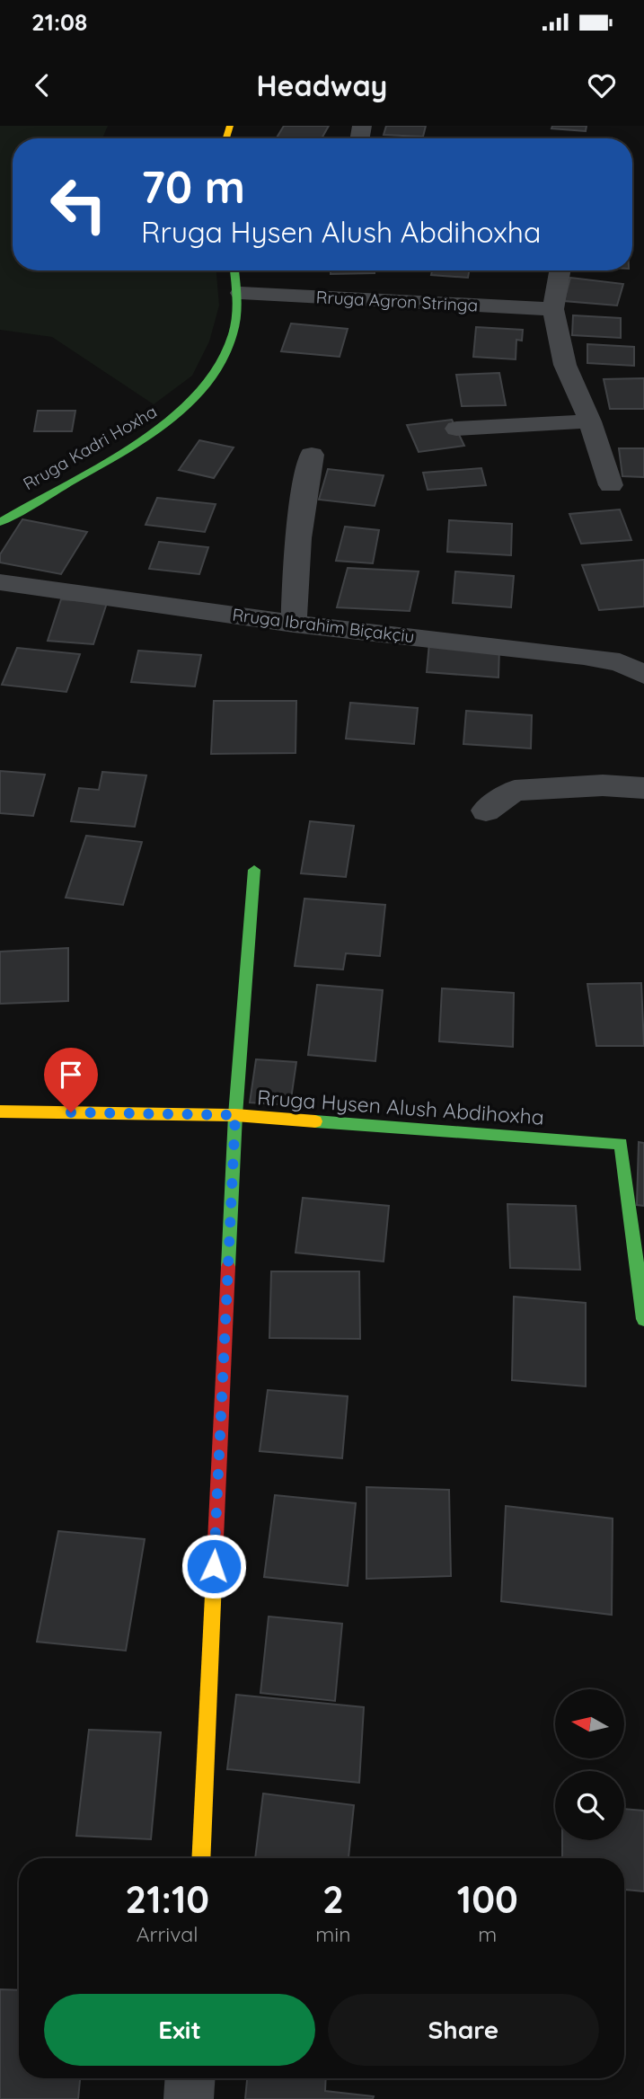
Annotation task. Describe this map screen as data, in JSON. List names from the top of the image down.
{
  "streets": {
    "street": [
      "Rruga Agron Stringa",
      "Rruga Kadri Hoxha",
      "Rruga Ibrahim Biçakçiu",
      "Rruga Hysen Alush Abdihoxha"
    ]
  },
  "crossings": [
    ["Rruga Agron Stringa", "Rruga Kadri Hoxha"]
  ],
  "north": "left",
  "page": {
    "status": "21:08",
    "header": "Headway",
    "turn": ["70 m", "Rruga Hysen Alush Abdihoxha"],
    "eta": [
      "21:10",
      "Arrival",
      "2",
      "min",
      "100",
      "m"
    ],
    "buttons": ["Exit", "Share"]
  }
}
